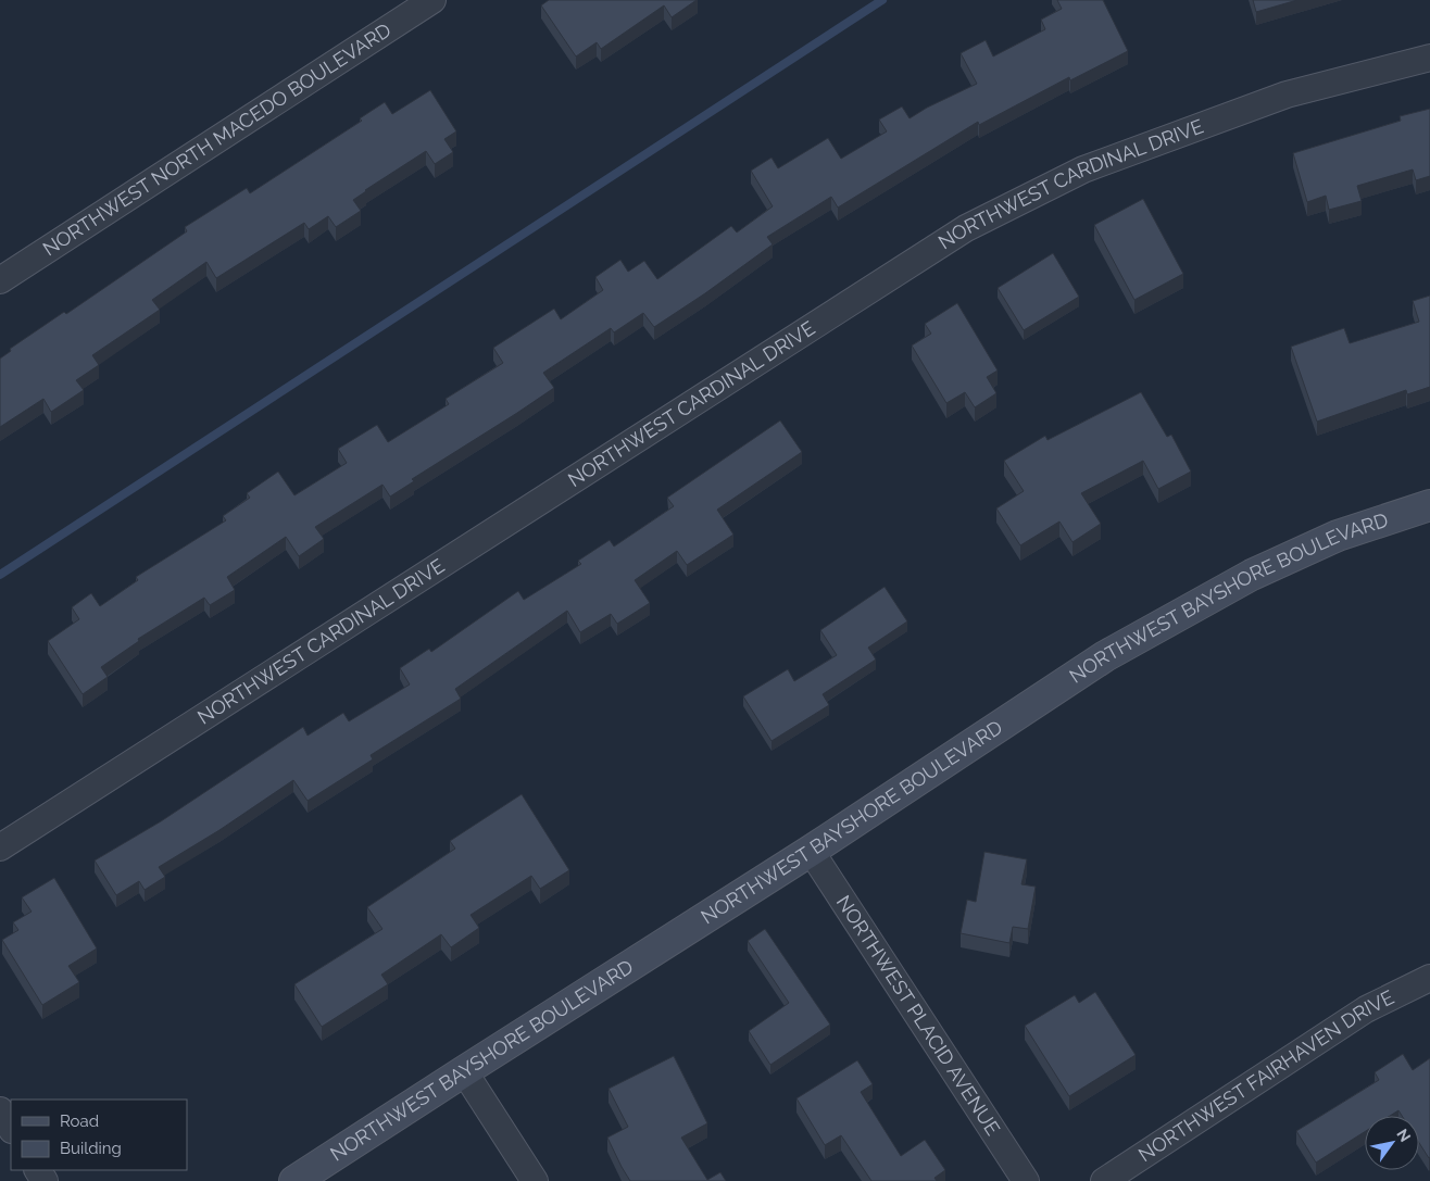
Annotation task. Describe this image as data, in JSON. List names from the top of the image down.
{
  "streets": {
    "main road": ["NORTHWEST BAYSHORE BOULEVARD"],
    "street": [
      "NORTHWEST NORTH MACEDO BOULEVARD",
      "NORTHWEST CARDINAL DRIVE",
      "NORTHWEST PLACID AVENUE",
      "NORTHWEST FAIRHAVEN DRIVE"
    ]
  },
  "crossings": [
    ["NORTHWEST BAYSHORE BOULEVARD", "NORTHWEST PLACID AVENUE"]
  ],
  "legend": ["Road", "Building"],
  "north": "top right"
}
